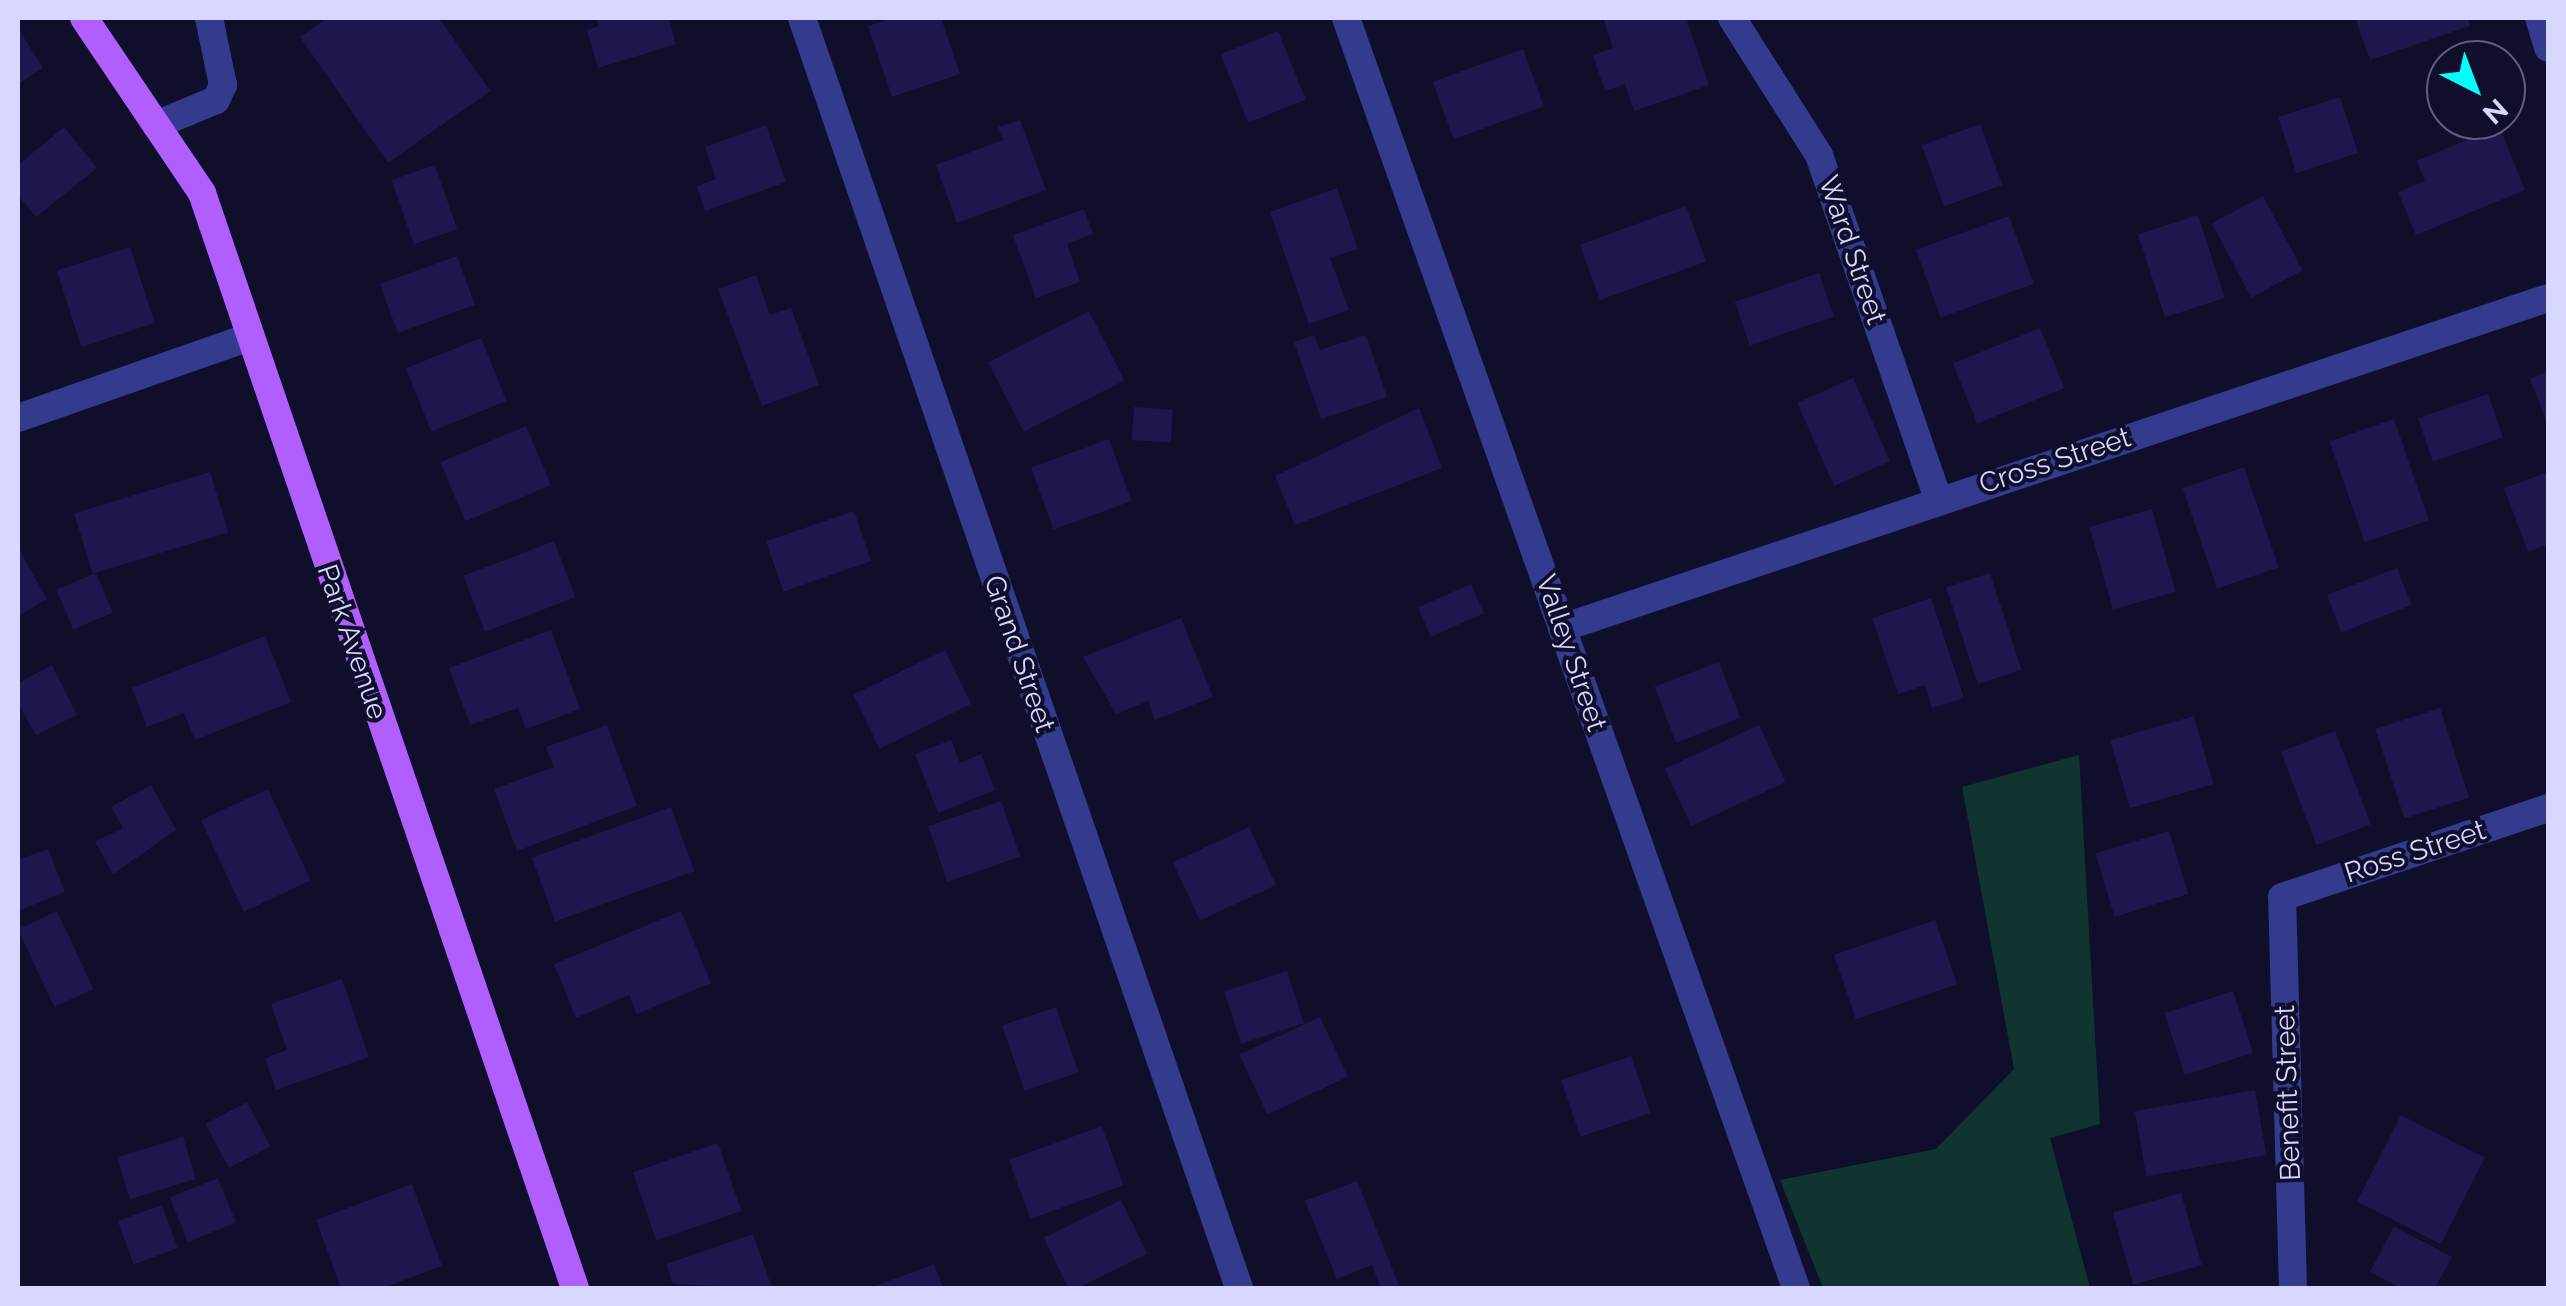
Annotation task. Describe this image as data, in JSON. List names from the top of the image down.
{
  "streets": {
    "main road": ["Park Avenue"],
    "street": [
      "Ward Street",
      "Cross Street",
      "Valley Street",
      "Grand Street",
      "Ross Street",
      "Benefit Street"
    ]
  },
  "crossings": [
    ["Ward Street", "Cross Street"],
    ["Cross Street", "Valley Street"],
    ["Ross Street", "Benefit Street"]
  ],
  "north": "bottom right"
}
